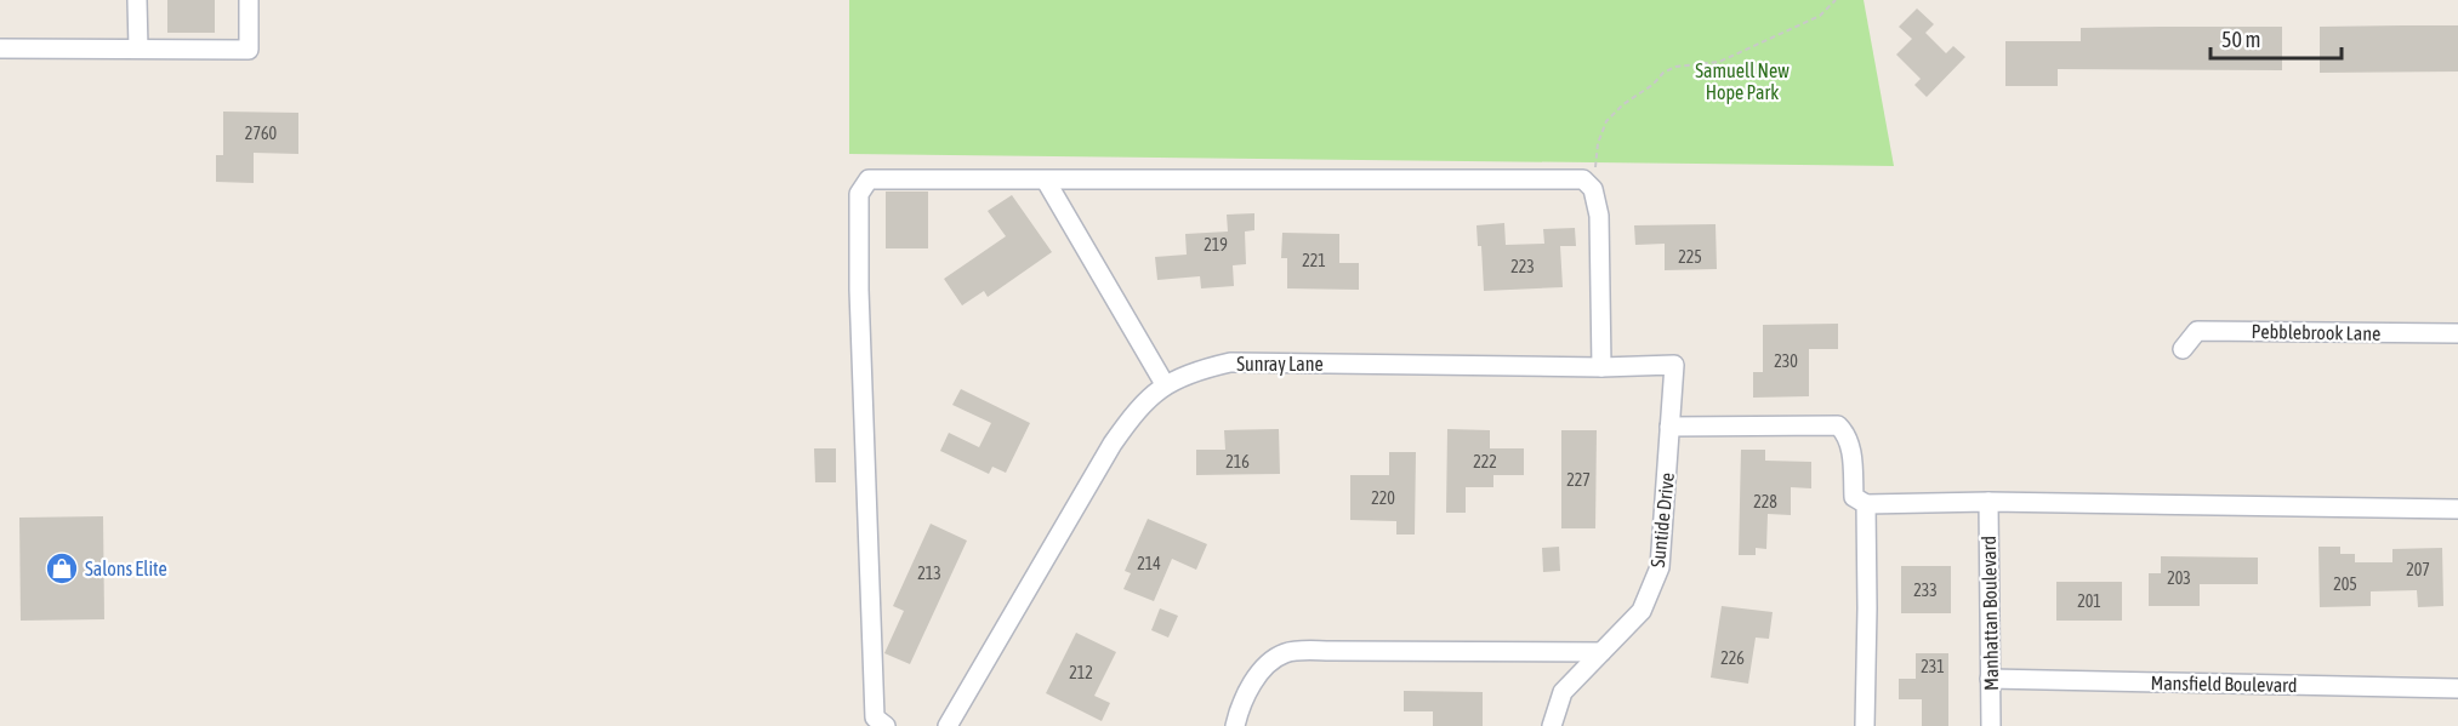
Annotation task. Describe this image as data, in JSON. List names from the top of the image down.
{
  "streets": {
    "street": [
      "Pebblebrook Lane",
      "Sunray Lane",
      "Suntide Drive",
      "Manhattan Boulevard",
      "Mansfield Boulevard"
    ]
  },
  "crossings": [
    ["Sunray Lane", "Suntide Drive"],
    ["Manhattan Boulevard", "Mansfield Boulevard"]
  ],
  "parks": ["Samuell New Hope Park"],
  "places": {
    "shop": ["Salons Elite"]
  },
  "house_numbers": [
    "2760",
    "219",
    "225",
    "221",
    "223",
    "230",
    "216",
    "222",
    "227",
    "220",
    "228",
    "214",
    "207",
    "213",
    "203",
    "205",
    "233",
    "201",
    "226",
    "231",
    "212"
  ],
  "scale_bar": "50 m"
}
